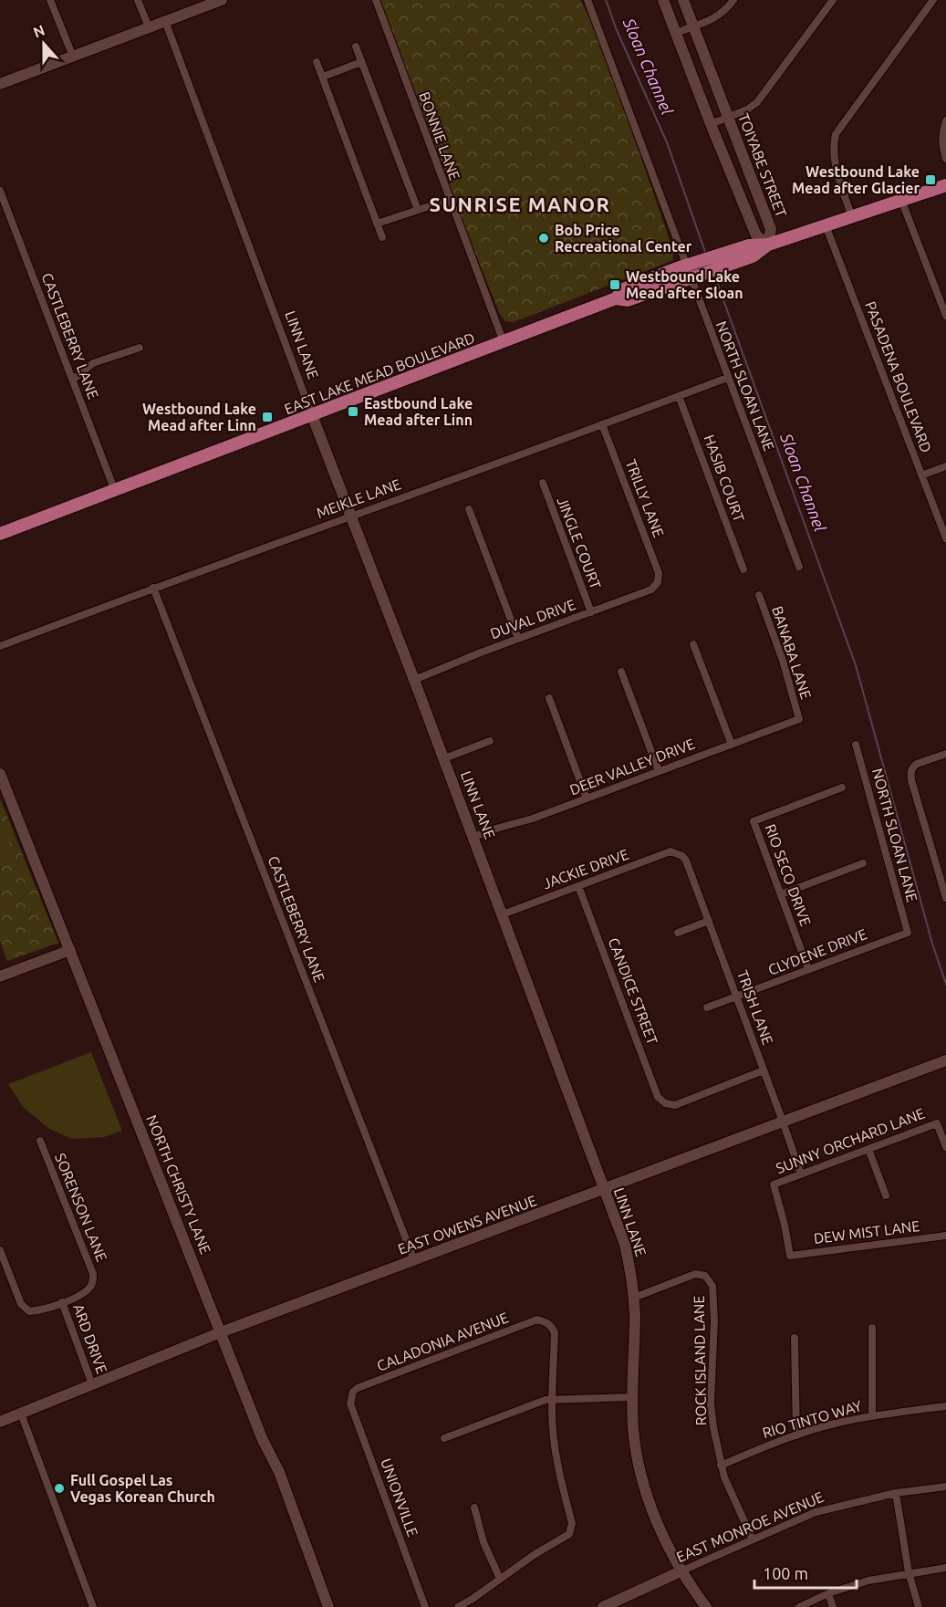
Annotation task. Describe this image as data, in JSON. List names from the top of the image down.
{
  "streets": {
    "main road": ["EAST LAKE MEAD BOULEVARD"],
    "street": [
      "BONNIE LANE",
      "TOIYABE STREET",
      "CASTLEBERRY LANE",
      "LINN LANE",
      "PASADENA BOULEVARD",
      "NORTH SLOAN LANE",
      "HASIB COURT",
      "MEIKLE LANE",
      "TRILLY LANE",
      "JINGLE COURT",
      "DUVAL DRIVE",
      "BANABA LANE",
      "DEER VALLEY DRIVE",
      "JACKIE DRIVE",
      "RIO SECO DRIVE",
      "CLYDENE DRIVE",
      "CANDICE STREET",
      "TRISH LANE",
      "SUNNY ORCHARD LANE",
      "NORTH CHRISTY LANE",
      "SORENSON LANE",
      "EAST OWENS AVENUE",
      "DEW MIST LANE",
      "ARD DRIVE",
      "CALADONIA AVENUE",
      "ROCK ISLAND LANE",
      "RIO TINTO WAY",
      "UNIONVILLE",
      "EAST MONROE AVENUE"
    ]
  },
  "crossings": [
    ["BONNIE LANE", "EAST LAKE MEAD BOULEVARD"],
    ["TOIYABE STREET", "EAST LAKE MEAD BOULEVARD"],
    ["CASTLEBERRY LANE", "EAST LAKE MEAD BOULEVARD"],
    ["CASTLEBERRY LANE", "MEIKLE LANE"],
    ["CASTLEBERRY LANE", "EAST OWENS AVENUE"],
    ["LINN LANE", "EAST LAKE MEAD BOULEVARD"],
    ["LINN LANE", "MEIKLE LANE"],
    ["LINN LANE", "DUVAL DRIVE"],
    ["LINN LANE", "DEER VALLEY DRIVE"],
    ["LINN LANE", "JACKIE DRIVE"],
    ["LINN LANE", "EAST OWENS AVENUE"],
    ["LINN LANE", "ROCK ISLAND LANE"],
    ["LINN LANE", "EAST MONROE AVENUE"],
    ["EAST LAKE MEAD BOULEVARD", "PASADENA BOULEVARD"],
    ["EAST LAKE MEAD BOULEVARD", "NORTH SLOAN LANE"],
    ["NORTH SLOAN LANE", "MEIKLE LANE"],
    ["NORTH SLOAN LANE", "CLYDENE DRIVE"],
    ["HASIB COURT", "MEIKLE LANE"],
    ["MEIKLE LANE", "TRILLY LANE"],
    ["TRILLY LANE", "DUVAL DRIVE"],
    ["JINGLE COURT", "DUVAL DRIVE"],
    ["BANABA LANE", "DEER VALLEY DRIVE"],
    ["JACKIE DRIVE", "CANDICE STREET"],
    ["JACKIE DRIVE", "TRISH LANE"],
    ["RIO SECO DRIVE", "CLYDENE DRIVE"],
    ["CLYDENE DRIVE", "TRISH LANE"],
    ["CANDICE STREET", "TRISH LANE"],
    ["TRISH LANE", "SUNNY ORCHARD LANE"],
    ["TRISH LANE", "EAST OWENS AVENUE"],
    ["SUNNY ORCHARD LANE", "DEW MIST LANE"],
    ["NORTH CHRISTY LANE", "EAST OWENS AVENUE"],
    ["SORENSON LANE", "ARD DRIVE"],
    ["EAST OWENS AVENUE", "ARD DRIVE"],
    ["CALADONIA AVENUE", "UNIONVILLE"],
    ["ROCK ISLAND LANE", "RIO TINTO WAY"],
    ["ROCK ISLAND LANE", "EAST MONROE AVENUE"]
  ],
  "districts": ["SUNRISE MANOR"],
  "water": ["Sloan Channel"],
  "places": {
    "transit": [
      "Westbound Lake Mead after Glacier",
      "Westbound Lake Mead after Sloan",
      "Eastbound Lake Mead after Linn",
      "Westbound Lake Mead after Linn"
    ],
    "other": ["Bob Price Recreational Center", "Full Gospel Las Vegas Korean Church"]
  },
  "scale_bar": "100 m",
  "north": "top"
}
